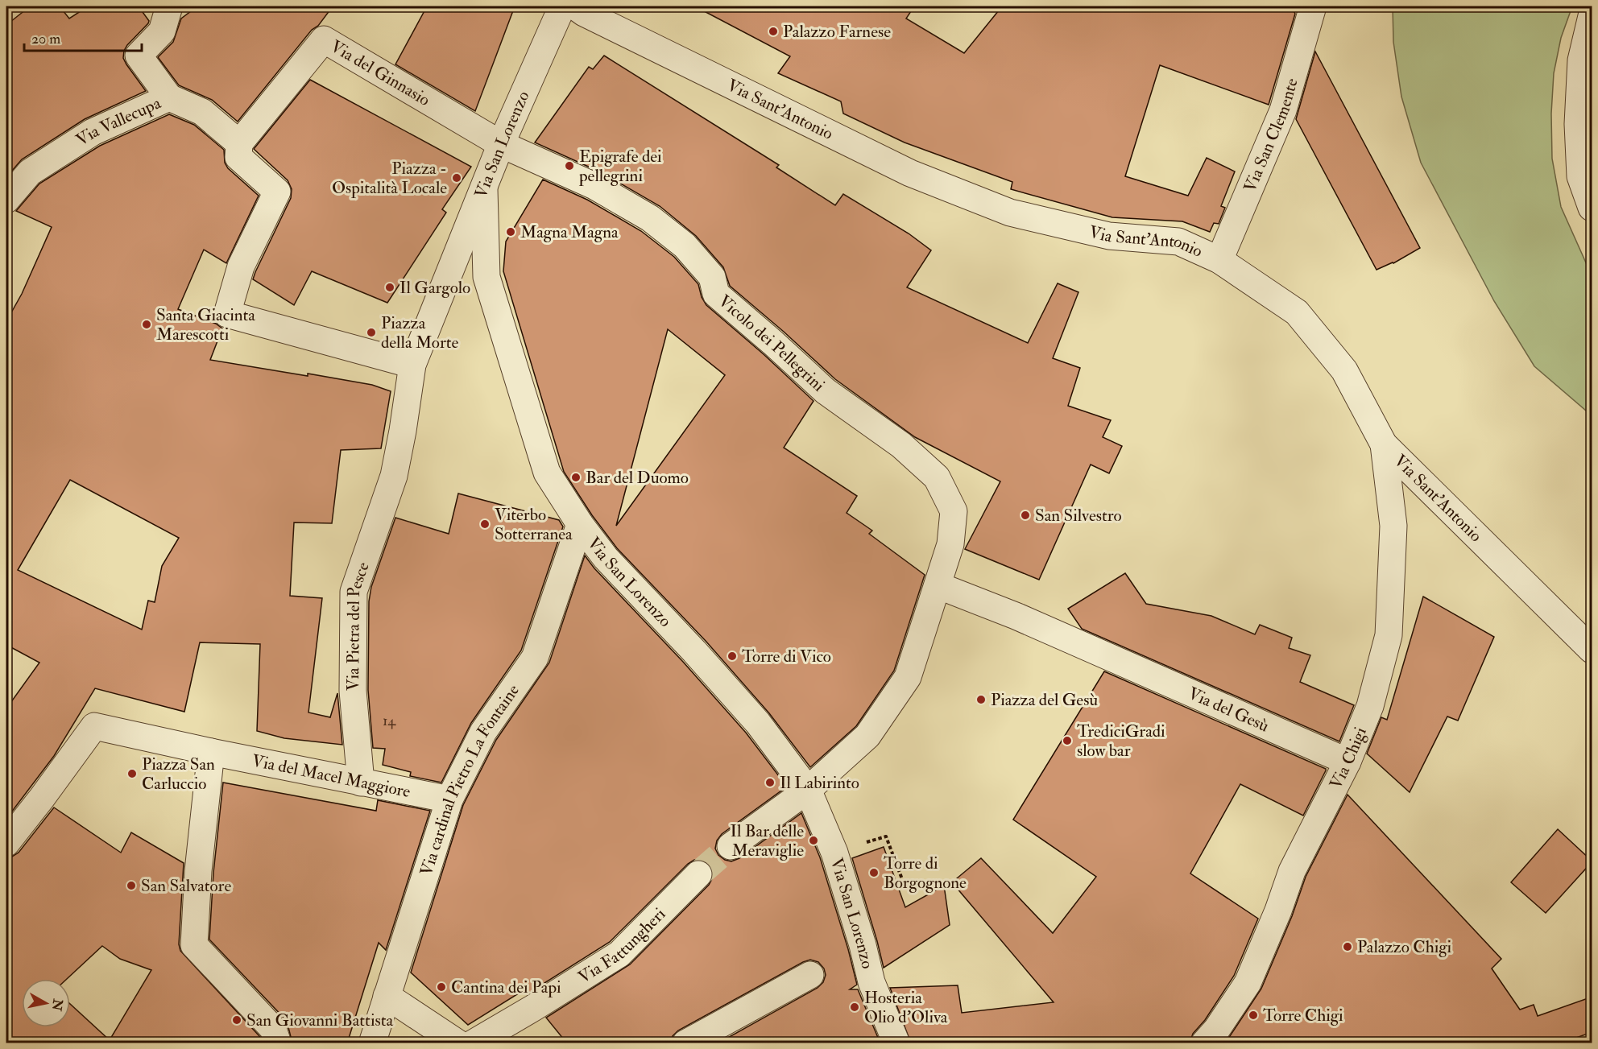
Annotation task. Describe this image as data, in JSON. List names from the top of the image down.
{
  "streets": {
    "street": [
      "Via del Ginnasio",
      "Via Sant'Antonio",
      "Via Vallecupa",
      "Via San Clemente",
      "Via San Lorenzo",
      "Vicolo dei Pellegrini",
      "Via Pietra del Pesce",
      "Via del Gesù",
      "Via Chigi",
      "Via del Macel Maggiore",
      "Via cardinal Pietro La Fontaine",
      "Via Fattungheri"
    ]
  },
  "crossings": [
    ["Via del Ginnasio", "Via Vallecupa"],
    ["Via del Ginnasio", "Via San Lorenzo"],
    ["Via del Ginnasio", "Vicolo dei Pellegrini"],
    ["Via Sant'Antonio", "Via San Clemente"],
    ["Via Sant'Antonio", "Via Chigi"],
    ["Via San Lorenzo", "Vicolo dei Pellegrini"],
    ["Via San Lorenzo", "Via Pietra del Pesce"],
    ["Via San Lorenzo", "Via cardinal Pietro La Fontaine"],
    ["Vicolo dei Pellegrini", "Via del Gesù"],
    ["Via Pietra del Pesce", "Via del Macel Maggiore"],
    ["Via del Gesù", "Via Chigi"],
    ["Via del Macel Maggiore", "Via cardinal Pietro La Fontaine"]
  ],
  "places": [
    "Palazzo Farnese",
    "Epigrafe dei pellegrini",
    "Piazza - Ospitalità Locale",
    "Magna Magna",
    "Il Gargolo",
    "Santa Giacinta Marescotti",
    "Piazza della Morte",
    "Bar del Duomo",
    "San Silvestro",
    "Viterbo Sotterranea",
    "Torre di Vico",
    "Piazza del Gesù",
    "TrediciGradi slow bar",
    "Piazza San Carluccio",
    "Il Labirinto",
    "Il Bar delle Meraviglie",
    "Torre di Borgognone",
    "San Salvatore",
    "Palazzo Chigi",
    "Cantina dei Papi",
    "Hosteria Olio d'Oliva",
    "Torre Chigi",
    "San Giovanni Battista"
  ],
  "house_numbers": ["14"],
  "scale_bar": "20 m",
  "north": "right"
}
